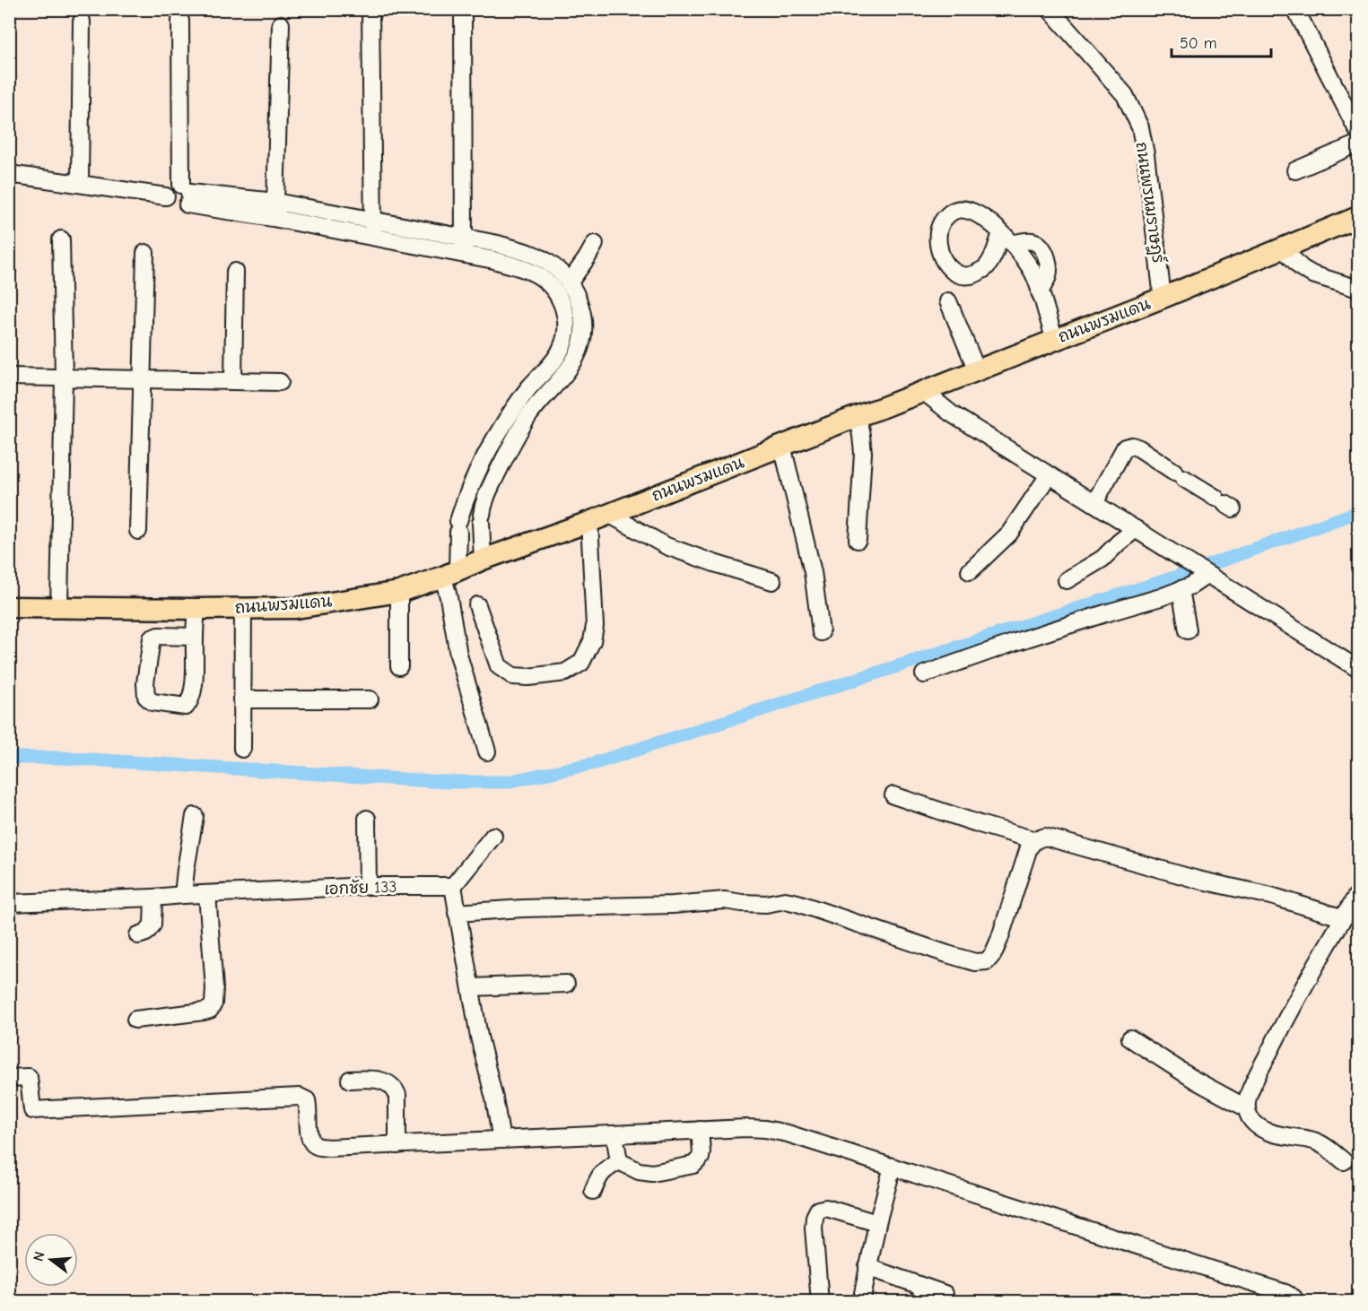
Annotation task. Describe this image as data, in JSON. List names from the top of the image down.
{
  "streets": {
    "main road": ["ถนนพรมแดน"],
    "street": ["ถนนพรหมราษฎร์", "เอกชัย 133"]
  },
  "crossings": [
    ["ถนนพรหมราษฎร์", "ถนนพรมแดน"]
  ],
  "scale_bar": "50 m",
  "north": "left"
}
